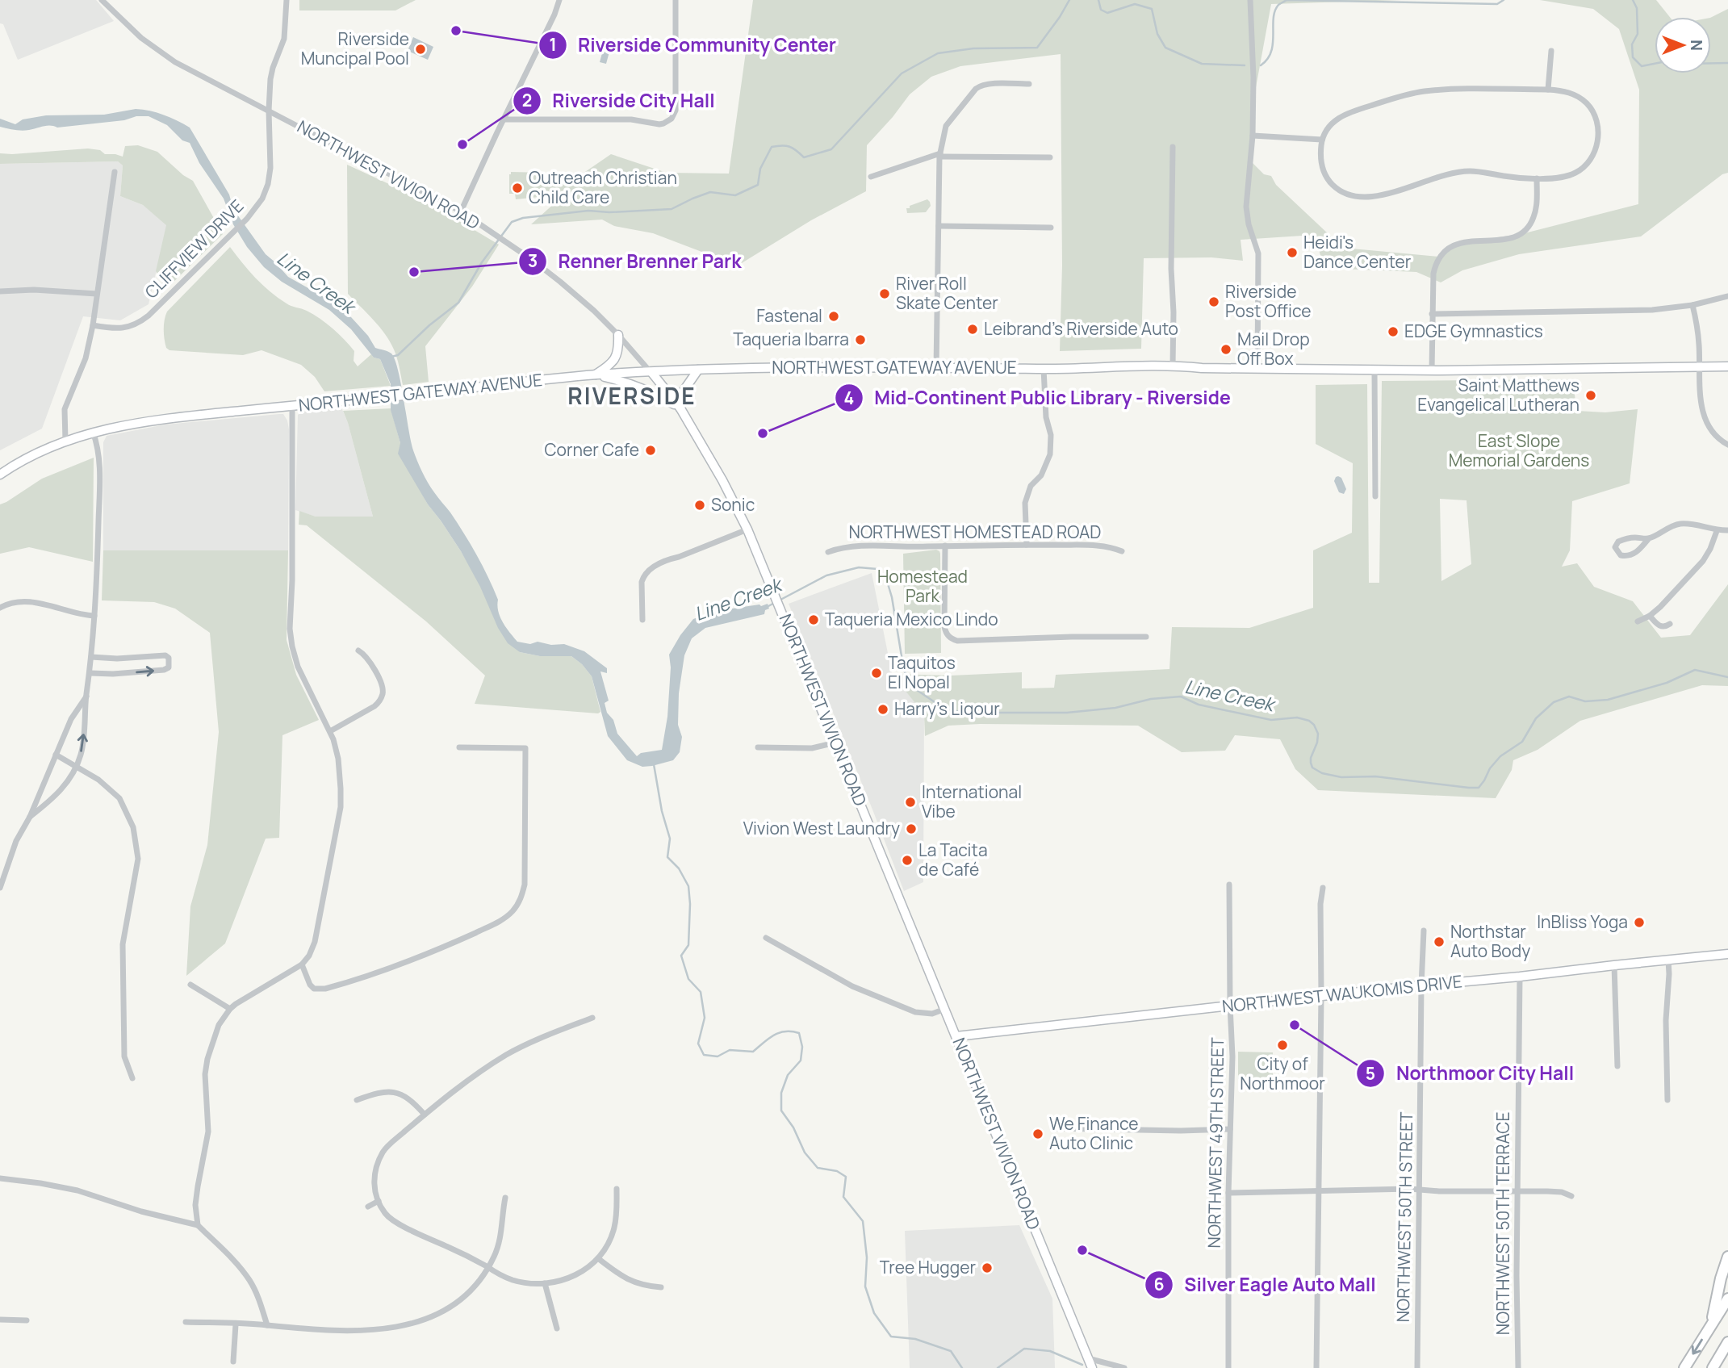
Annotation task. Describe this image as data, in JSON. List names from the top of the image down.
{
  "streets": {
    "main road": ["NORTHWEST VIVION ROAD", "NORTHWEST GATEWAY AVENUE", "NORTHWEST WAUKOMIS DRIVE"],
    "street": [
      "CLIFFVIEW DRIVE",
      "NORTHWEST HOMESTEAD ROAD",
      "NORTHWEST 49TH STREET",
      "NORTHWEST 50TH STREET",
      "NORTHWEST 50TH TERRACE"
    ]
  },
  "crossings": [
    ["NORTHWEST VIVION ROAD", "CLIFFVIEW DRIVE"],
    ["NORTHWEST VIVION ROAD", "NORTHWEST GATEWAY AVENUE"],
    ["NORTHWEST VIVION ROAD", "NORTHWEST WAUKOMIS DRIVE"],
    ["NORTHWEST WAUKOMIS DRIVE", "NORTHWEST 49TH STREET"],
    ["NORTHWEST WAUKOMIS DRIVE", "NORTHWEST 50TH STREET"],
    ["NORTHWEST WAUKOMIS DRIVE", "NORTHWEST 50TH TERRACE"]
  ],
  "districts": ["RIVERSIDE"],
  "water": ["Line Creek"],
  "parks": ["East Slope Memorial Gardens", "Homestead Park"],
  "places": [
    "Riverside Community Center",
    "Riverside Muncipal Pool",
    "Riverside City Hall",
    "Outreach Christian Child Care",
    "Heidi's Dance Center",
    "Renner Brenner Park",
    "River Roll Skate Center",
    "Riverside Post Office",
    "Fastenal",
    "Leibrand's Riverside Auto",
    "EDGE Gymnastics",
    "Taqueria Ibarra",
    "Mail Drop Off Box",
    "Saint Matthews Evangelical Lutheran",
    "Mid-Continent Public Library - Riverside",
    "Corner Cafe",
    "Sonic",
    "Taqueria Mexico Lindo",
    "Taquitos El Nopal",
    "Harry's Liqour",
    "International Vibe",
    "Vivion West Laundry",
    "La Tacita de Café",
    "InBliss Yoga",
    "Northstar Auto Body",
    "Northmoor City Hall",
    "City of Northmoor",
    "We Finance Auto Clinic",
    "Silver Eagle Auto Mall",
    "Tree Hugger"
  ],
  "north": "right"
}
